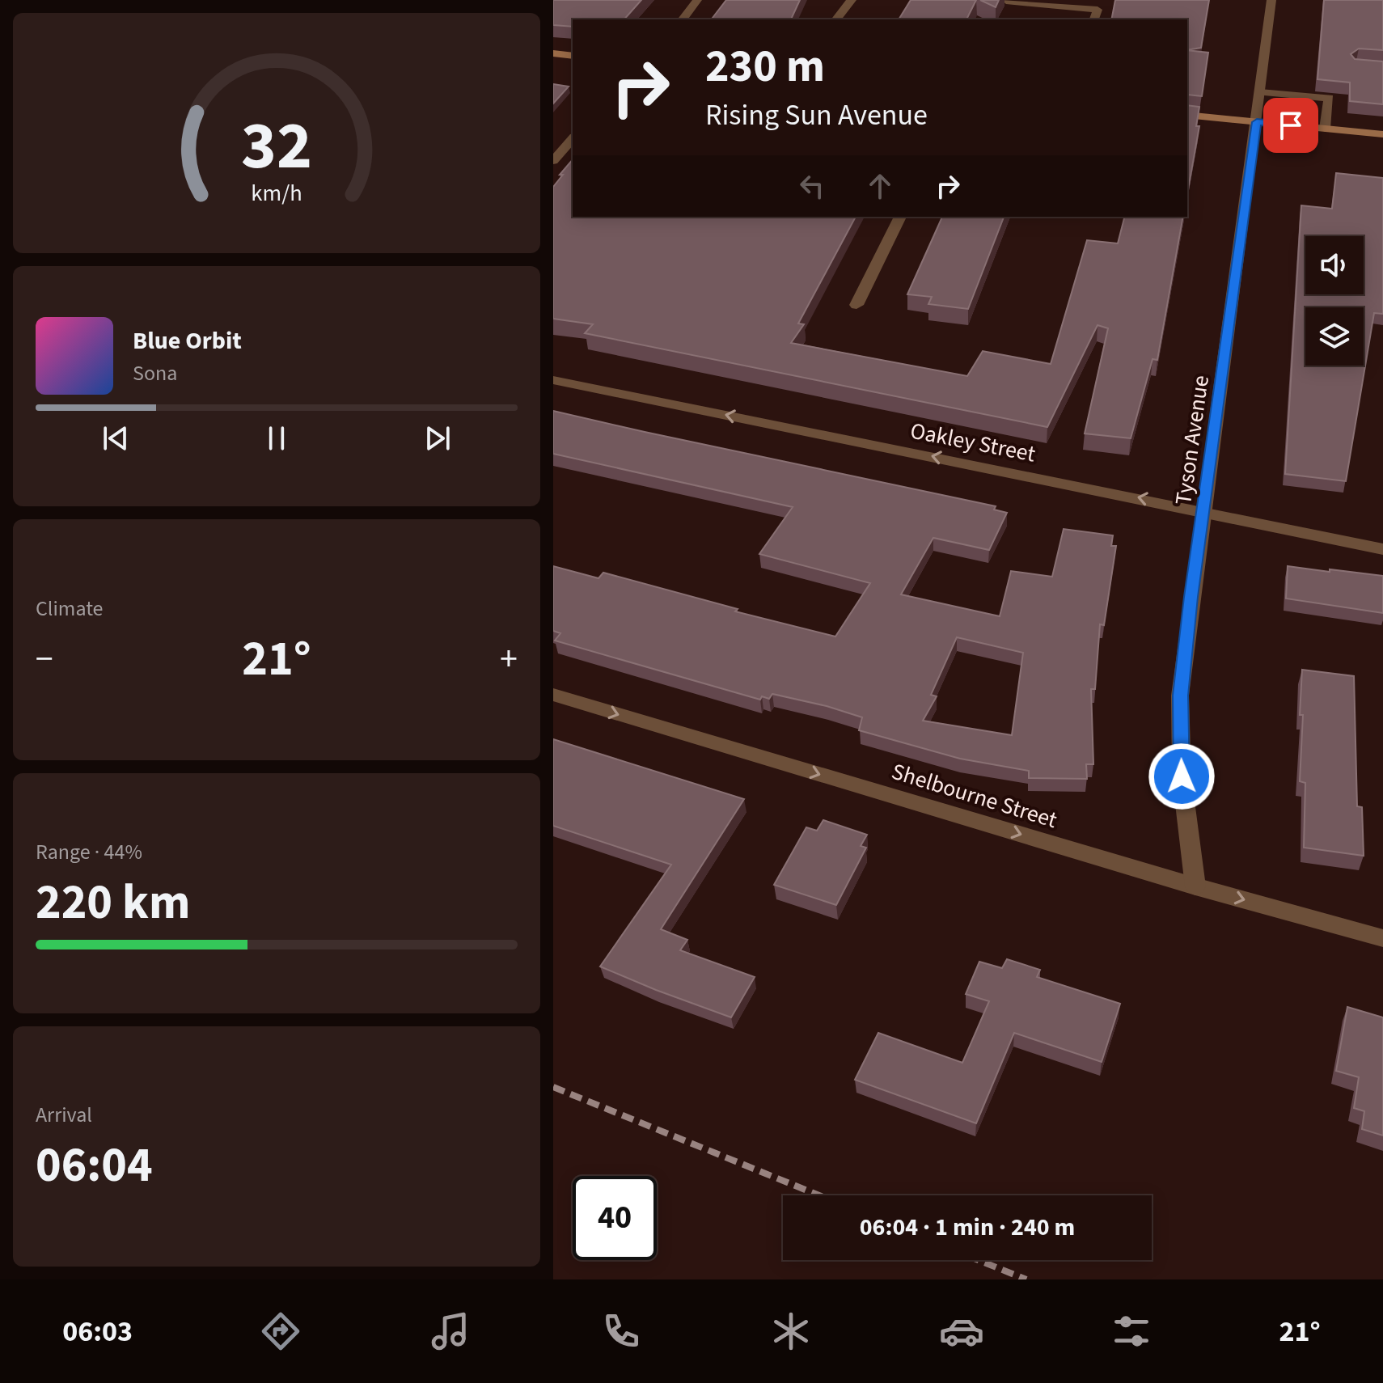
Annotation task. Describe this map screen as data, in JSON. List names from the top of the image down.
{
  "streets": {
    "street": ["Tyson Avenue", "Oakley Street", "Shelbourne Street"]
  },
  "crossings": [
    ["Tyson Avenue", "Oakley Street"],
    ["Tyson Avenue", "Shelbourne Street"]
  ],
  "one_way": ["Oakley Street", "Shelbourne Street"],
  "page": {
    "turn": ["230 m", "Rising Sun Avenue"],
    "song": ["Blue Orbit", "Sona"],
    "tile": [
      "Climate",
      ["Range · 44%", "220 km"],
      ["Arrival", "06:04"]
    ],
    "heat": ["−", "21°", "+"],
    "limit": "40",
    "trip": "06:04 · 1 min · 240 m",
    "tabs": ["06:03", "21°"],
    "gauge": ["32", "km/h"]
  }
}
